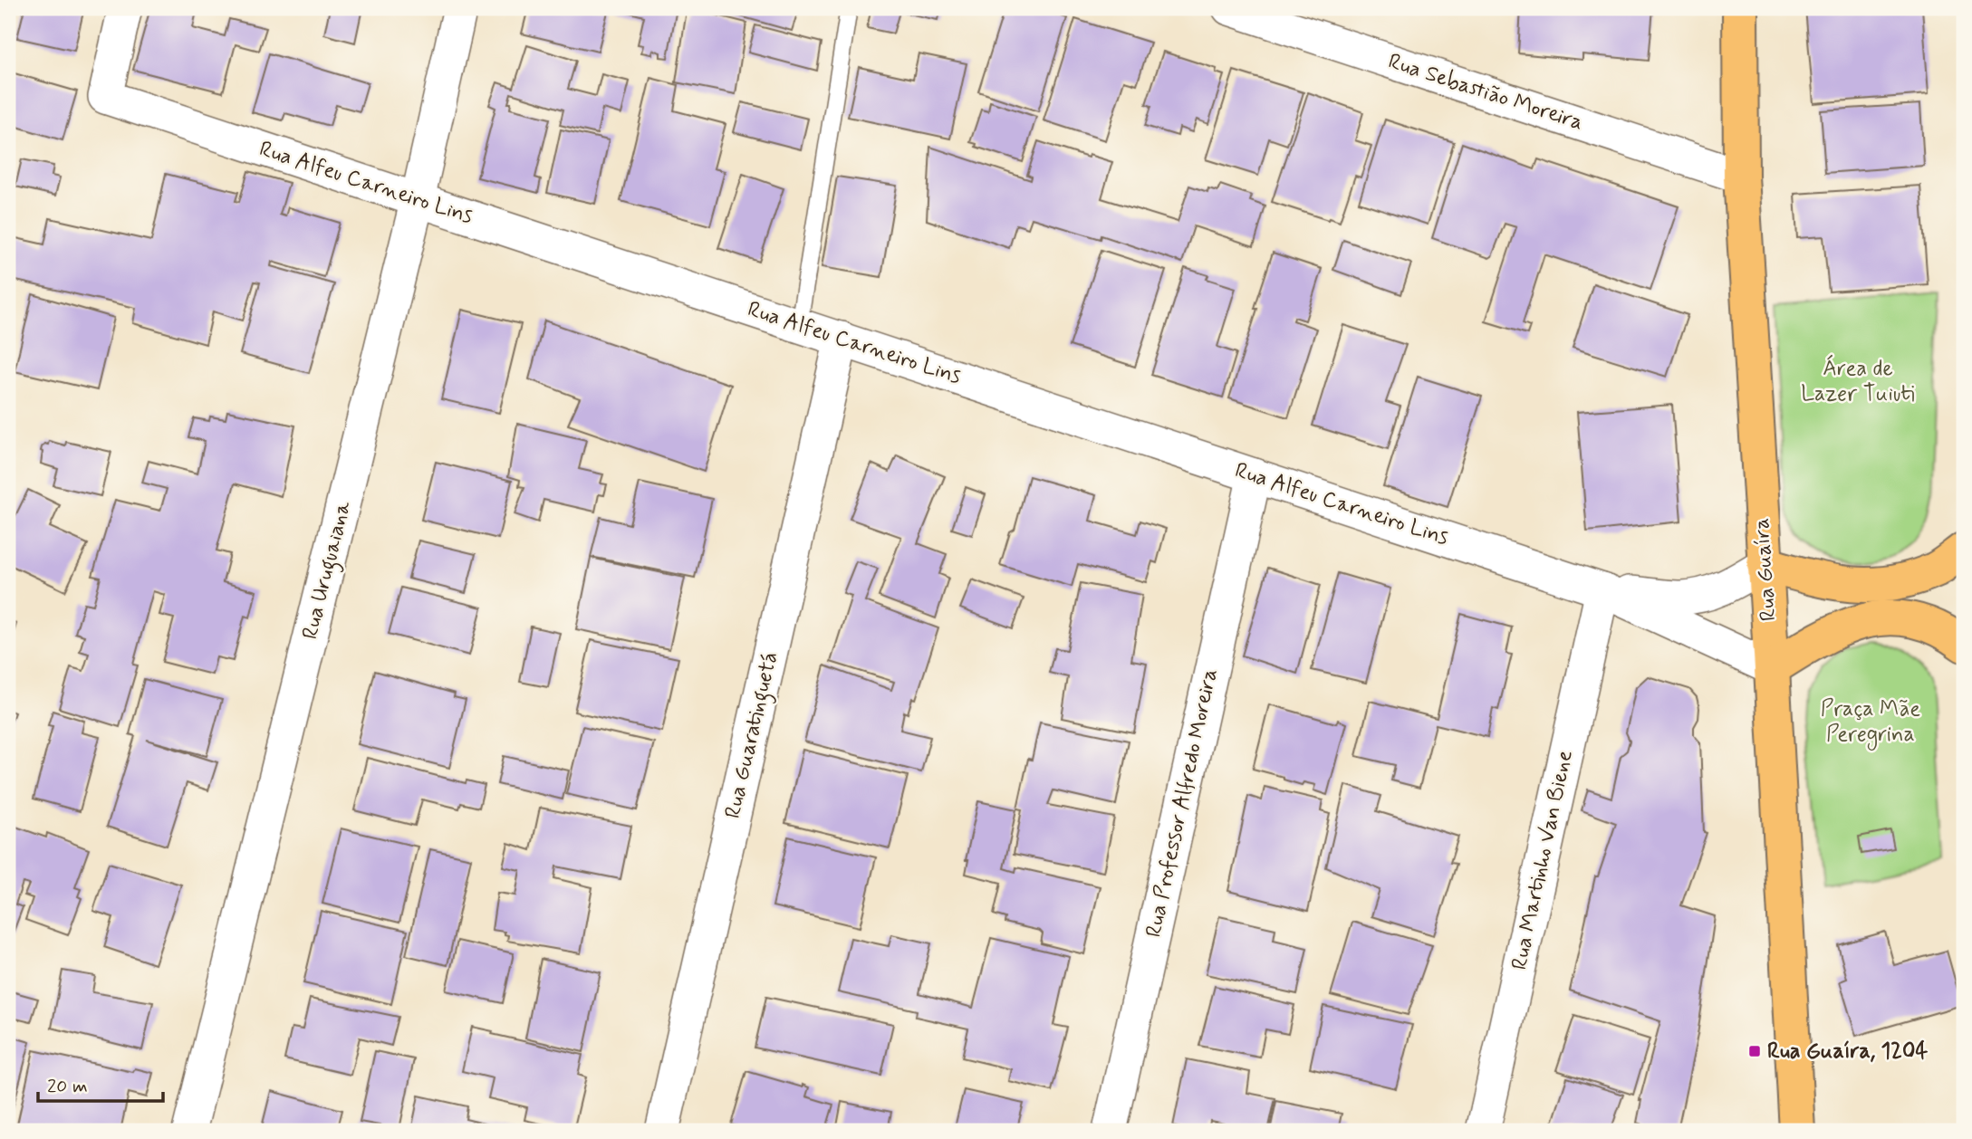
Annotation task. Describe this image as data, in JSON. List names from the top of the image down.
{
  "streets": {
    "main road": ["Rua Guaíra"],
    "street": [
      "Rua Sebastião Moreira",
      "Rua Alfeu Carneiro Lins",
      "Rua Uruguaiana",
      "Rua Guaratinguetá",
      "Rua Professor Alfredo Moreira",
      "Rua Martinho Van Biene"
    ]
  },
  "crossings": [
    ["Rua Sebastião Moreira", "Rua Guaíra"],
    ["Rua Alfeu Carneiro Lins", "Rua Guaíra"],
    ["Rua Alfeu Carneiro Lins", "Rua Uruguaiana"],
    ["Rua Alfeu Carneiro Lins", "Rua Guaratinguetá"],
    ["Rua Alfeu Carneiro Lins", "Rua Professor Alfredo Moreira"],
    ["Rua Alfeu Carneiro Lins", "Rua Martinho Van Biene"]
  ],
  "parks": ["Área de Lazer Tuiuti", "Praça Mãe Peregrina"],
  "places": {
    "transit": ["Rua Guaíra, 1204"]
  },
  "scale_bar": "20 m"
}
